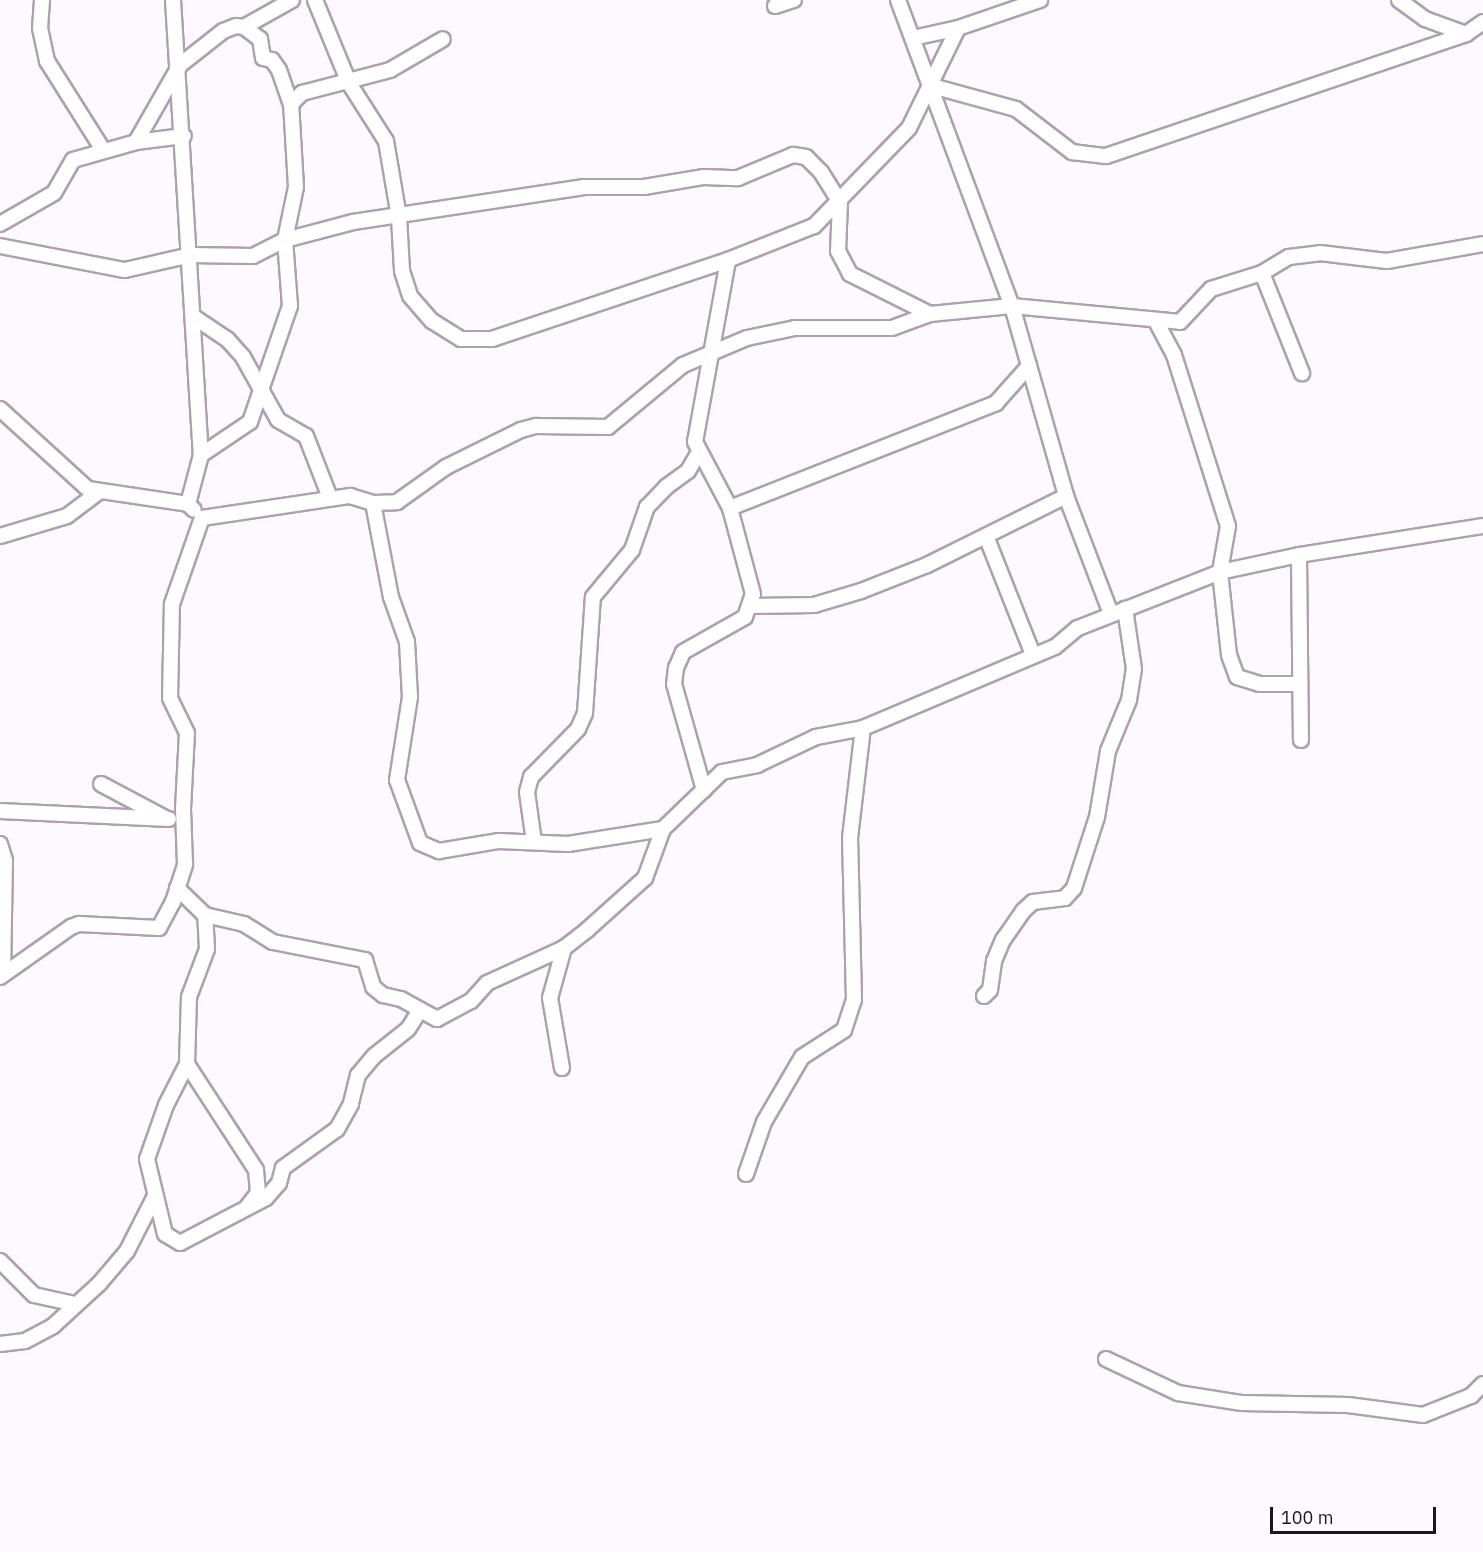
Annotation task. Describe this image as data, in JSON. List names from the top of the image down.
{
  "scale_bar": "100 m"
}
